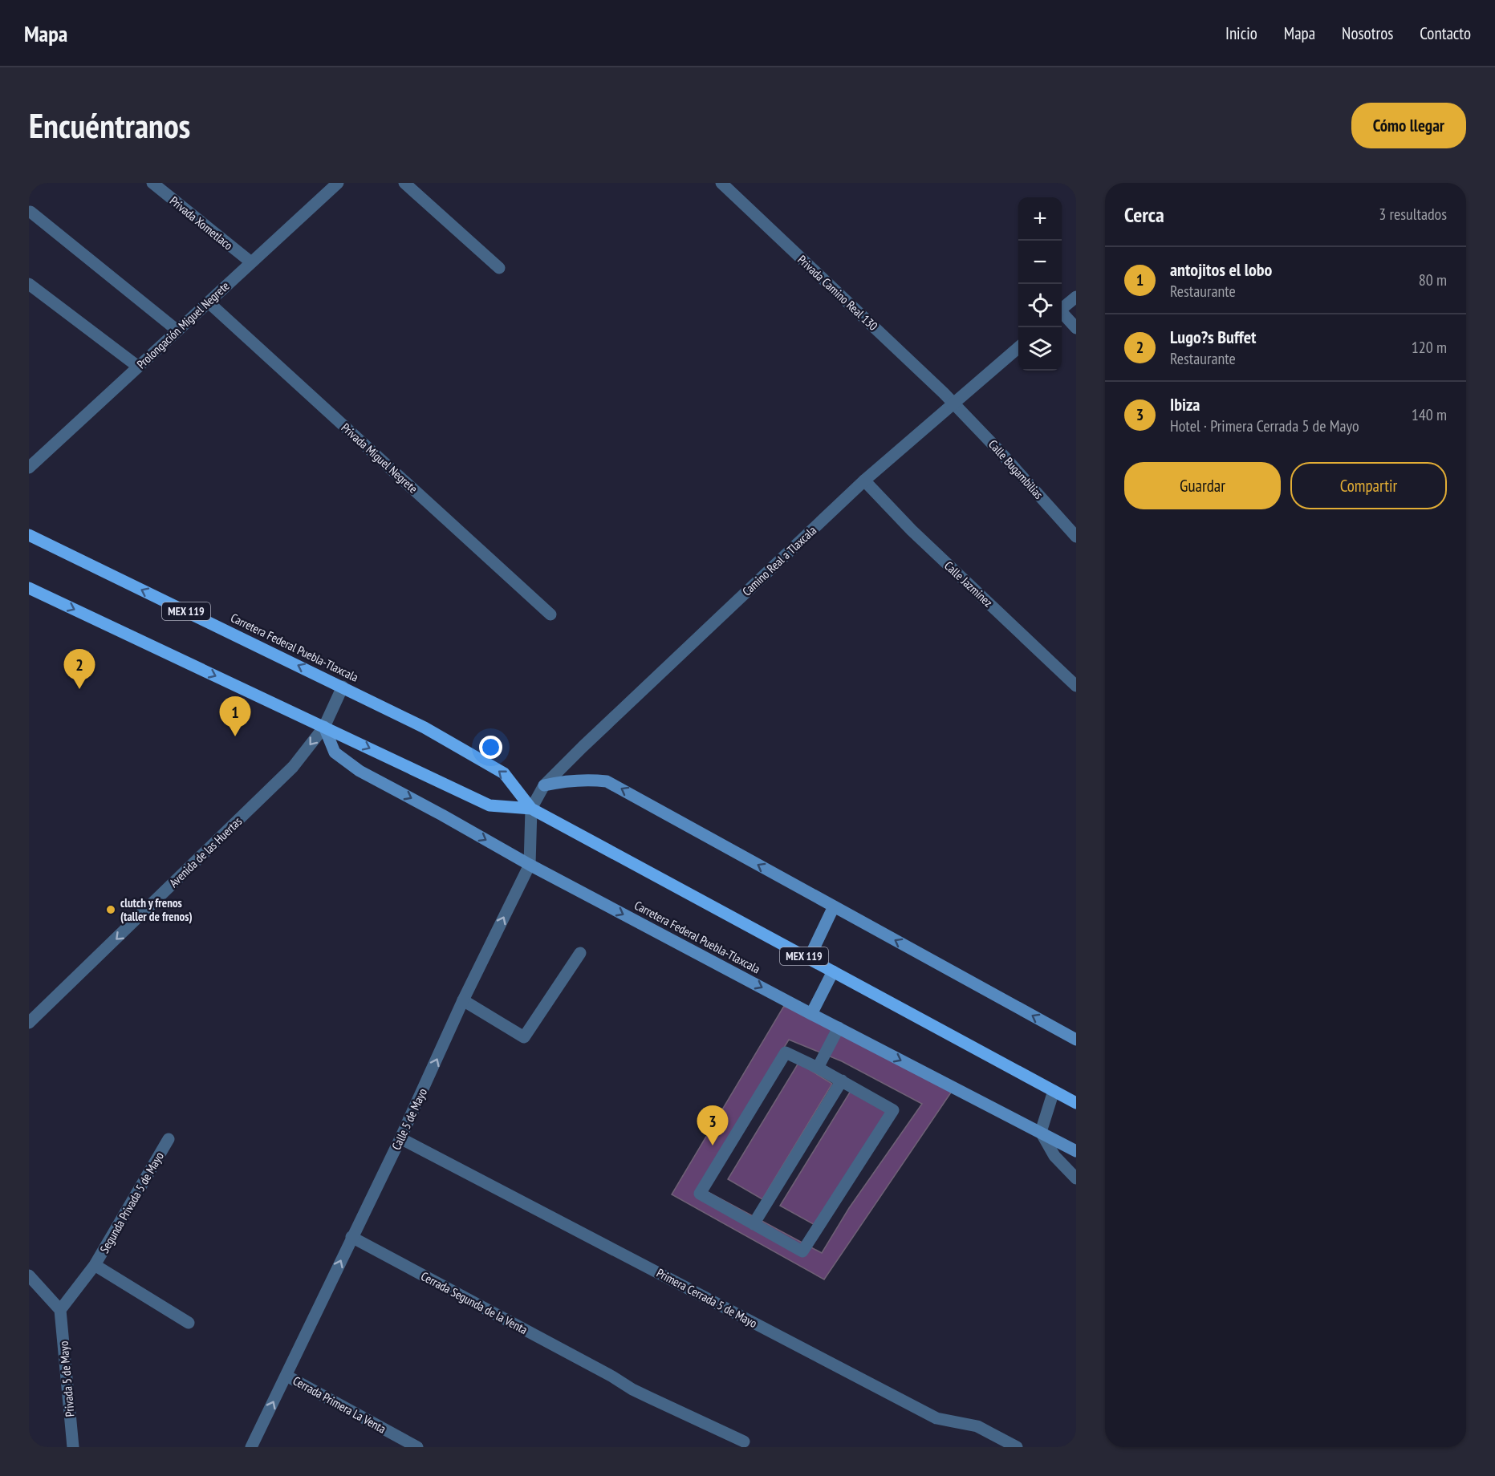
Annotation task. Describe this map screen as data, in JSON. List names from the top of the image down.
{
  "streets": {
    "main road": ["MEX 119", "Carretera Federal Puebla-Tlaxcala"],
    "street": [
      "Privada Xometlaco",
      "Privada Camino Real 130",
      "Prolongación Miguel Negrete",
      "Privada Miguel Negrete",
      "Calle Bugambilias",
      "Camino Real a Tlaxcala",
      "Calle Jazminez",
      "Avenida de las Huertas",
      "Calle 5 de Mayo",
      "Segunda Privada 5 de Mayo",
      "Primera Cerrada 5 de Mayo",
      "Cerrada Segunda de la Venta",
      "Privada 5 de Mayo",
      "Cerrada Primera La Venta"
    ]
  },
  "crossings": [
    ["Privada Xometlaco", "Prolongación Miguel Negrete"],
    ["Privada Camino Real 130", "Calle Bugambilias"],
    ["Privada Camino Real 130", "Camino Real a Tlaxcala"],
    ["Prolongación Miguel Negrete", "Privada Miguel Negrete"],
    ["Calle Bugambilias", "Camino Real a Tlaxcala"],
    ["Camino Real a Tlaxcala", "Calle Jazminez"],
    ["Camino Real a Tlaxcala", "Calle 5 de Mayo"],
    ["Carretera Federal Puebla-Tlaxcala", "Avenida de las Huertas"],
    ["Carretera Federal Puebla-Tlaxcala", "Calle 5 de Mayo"],
    ["Calle 5 de Mayo", "Primera Cerrada 5 de Mayo"],
    ["Calle 5 de Mayo", "Cerrada Segunda de la Venta"],
    ["Calle 5 de Mayo", "Cerrada Primera La Venta"],
    ["Segunda Privada 5 de Mayo", "Privada 5 de Mayo"]
  ],
  "one_way": ["Avenida de las Huertas", "Calle 5 de Mayo"],
  "places": ["clutch y frenos (taller de frenos)"],
  "page": {
    "header": "Mapa",
    "nav": [
      "Inicio",
      "Mapa",
      "Nosotros",
      "Contacto"
    ],
    "buttons": [
      "Cómo llegar",
      ["Guardar", "Compartir"]
    ],
    "title": "Encuéntranos",
    "heading": ["Cerca", "3 resultados"],
    "map_buttons": ["+", "−"],
    "list": [
      {
        "mark": "1",
        "name": "antojitos el lobo",
        "note": "Restaurante",
        "value": "80 m"
      },
      {
        "mark": "2",
        "name": "Lugo?s Buffet",
        "note": "Restaurante",
        "value": "120 m"
      },
      {
        "mark": "3",
        "name": "Ibiza",
        "note": "Hotel · Primera Cerrada 5 de Mayo",
        "value": "140 m"
      }
    ],
    "pins": ["2", "1", "3"]
  }
}
